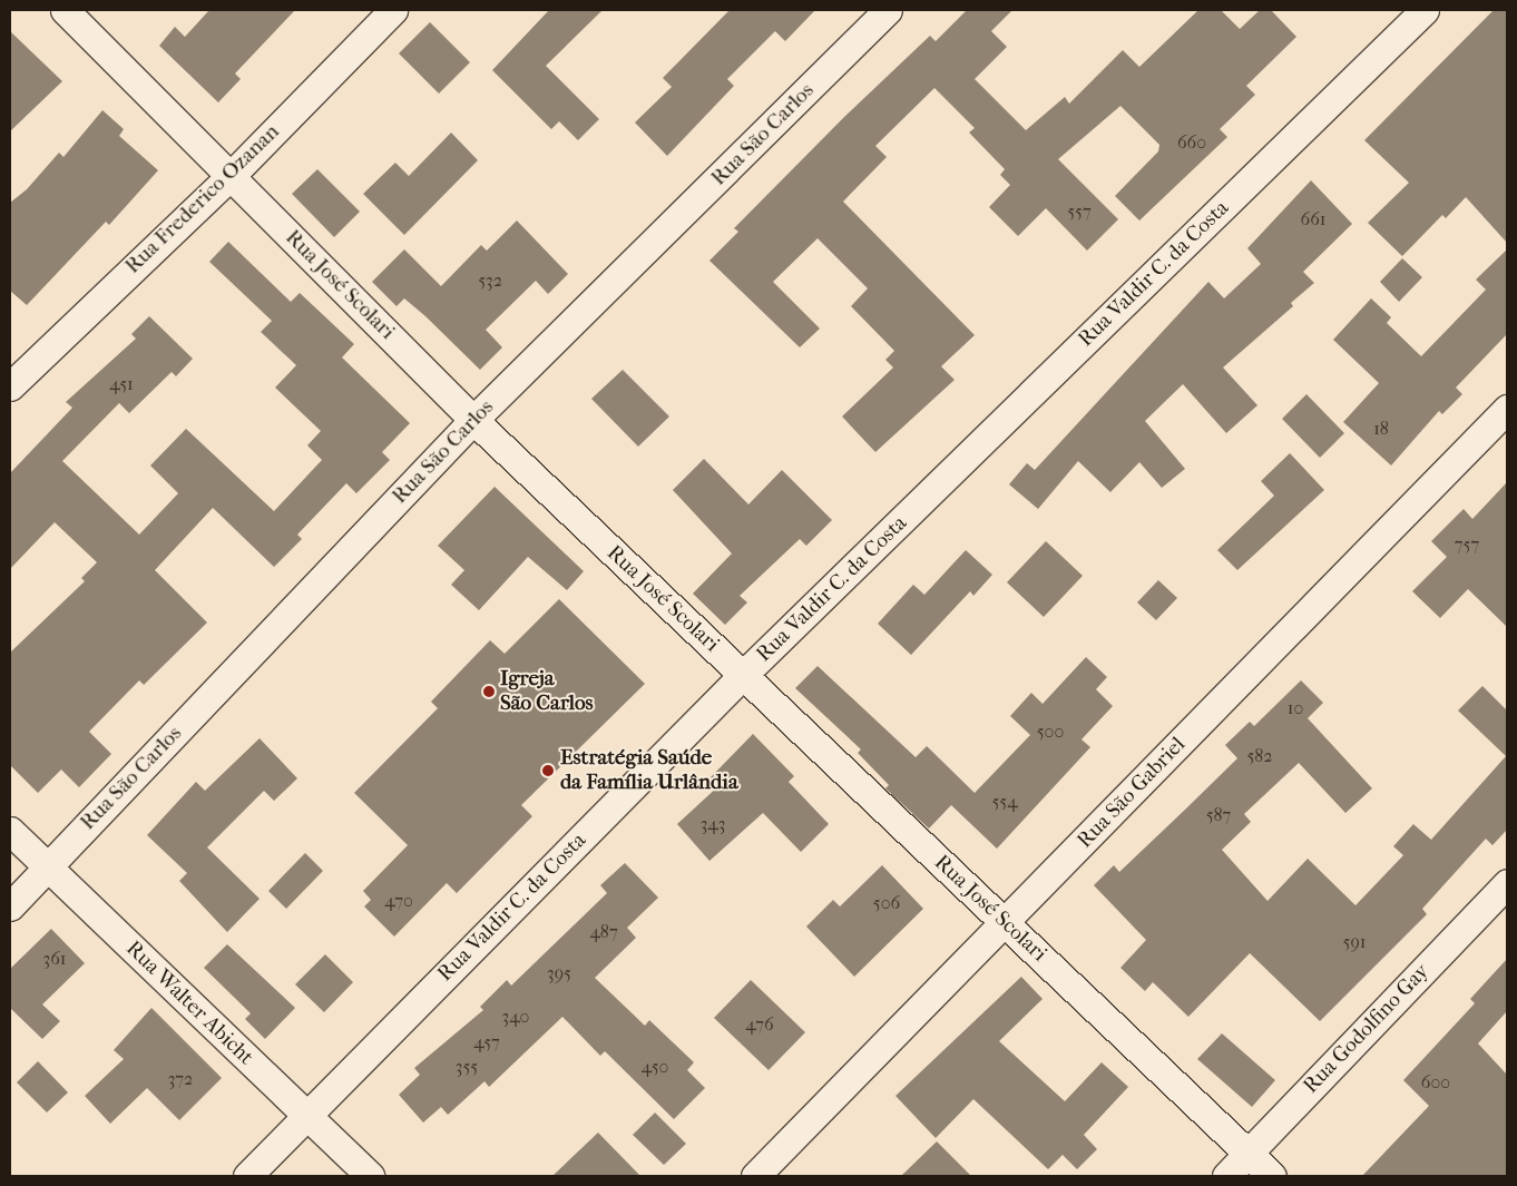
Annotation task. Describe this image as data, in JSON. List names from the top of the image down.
{
  "streets": {
    "street": [
      "Rua São Carlos",
      "Rua Frederico Ozanan",
      "Rua Valdir C. da Costa",
      "Rua José Scolari",
      "Rua São Gabriel",
      "Rua Walter Abicht",
      "Rua Godolfino Gay"
    ]
  },
  "crossings": [
    ["Rua São Carlos", "Rua José Scolari"],
    ["Rua São Carlos", "Rua Walter Abicht"],
    ["Rua Frederico Ozanan", "Rua José Scolari"],
    ["Rua Valdir C. da Costa", "Rua José Scolari"],
    ["Rua Valdir C. da Costa", "Rua Walter Abicht"],
    ["Rua José Scolari", "Rua São Gabriel"],
    ["Rua José Scolari", "Rua Godolfino Gay"]
  ],
  "places": ["Igreja São Carlos", "Estratégia Saúde da Família Urlândia"],
  "house_numbers": [
    "660",
    "557",
    "661",
    "532",
    "451",
    "18",
    "757",
    "10",
    "500",
    "582",
    "554",
    "587",
    "343",
    "470",
    "506",
    "487",
    "591",
    "361",
    "395",
    "340",
    "476",
    "457",
    "355",
    "450",
    "372",
    "600"
  ]
}
